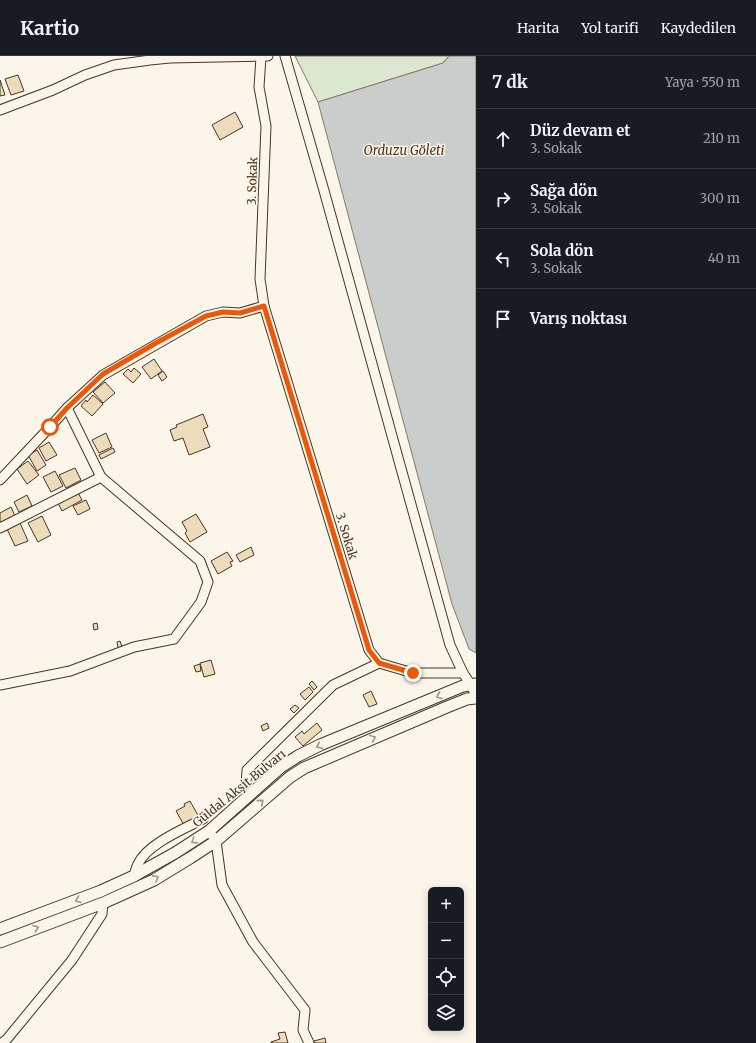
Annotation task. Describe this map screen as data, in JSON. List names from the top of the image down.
{
  "streets": {
    "main road": ["Güldal Akşit Bulvarı"],
    "street": ["3. Sokak"]
  },
  "water": ["Orduzu Göleti"],
  "page": {
    "header": "Kartio",
    "nav": ["Harita", "Yol tarifi", "Kaydedilen"],
    "heading": ["7 dk", "Yaya · 550 m"],
    "list": [
      ["Düz devam et", "3. Sokak", "210 m"],
      ["Sağa dön", "3. Sokak", "300 m"],
      ["Sola dön", "3. Sokak", "40 m"],
      "Varış noktası"
    ],
    "map_buttons": ["+", "−"]
  }
}
